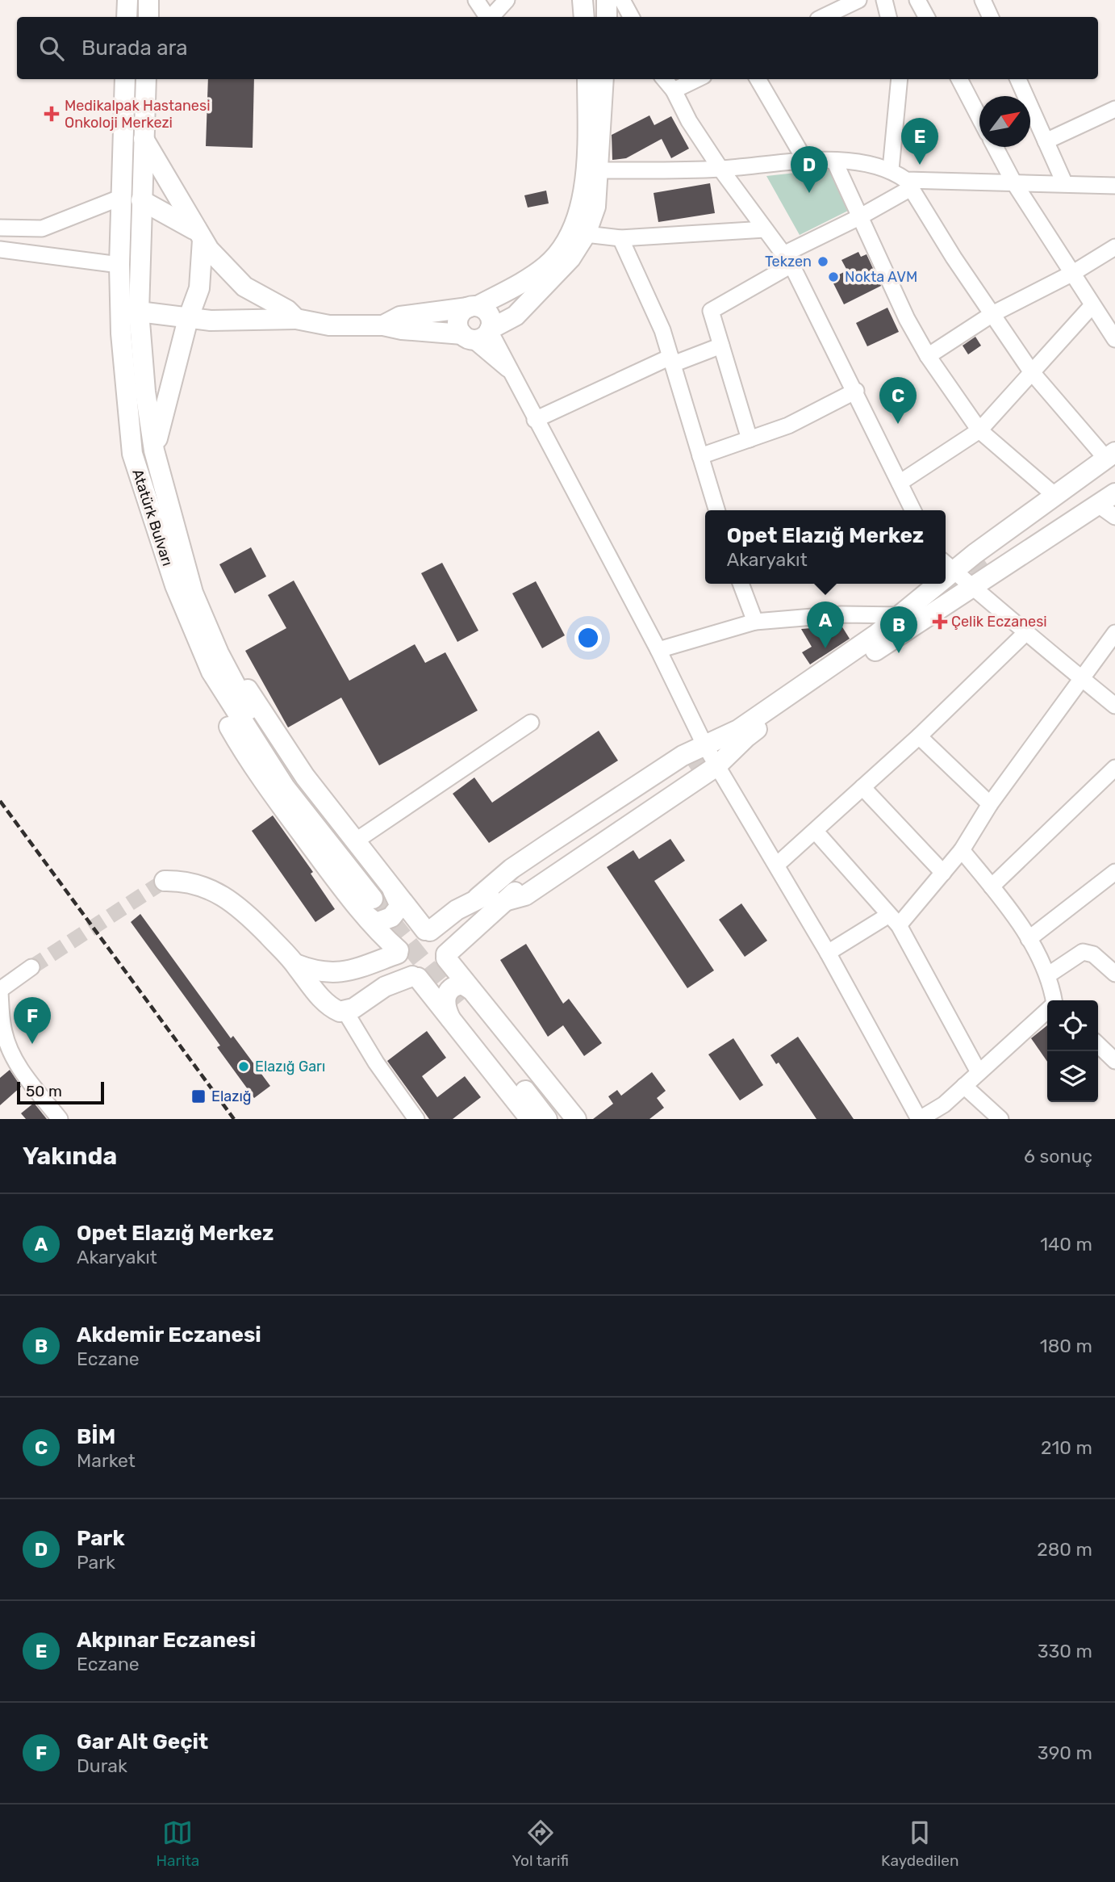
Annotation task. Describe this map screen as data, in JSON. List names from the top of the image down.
{
  "streets": {
    "main road": ["Atatürk Bulvarı"]
  },
  "places": {
    "health": ["Medikalpak Hastanesi Onkoloji Merkezi", "Çelik Eczanesi"],
    "other": ["Tekzen", "Nokta AVM", "Elazığ Garı"],
    "transit": ["Elazığ"]
  },
  "scale_bar": "50 m",
  "north": "top right",
  "page": {
    "search": "Burada ara",
    "pins": [
      "E",
      "D",
      "C",
      "A",
      "B",
      "F"
    ],
    "popup": ["Opet Elazığ Merkez", "Akaryakıt"],
    "scale": "50 m",
    "heading": ["Yakında", "6 sonuç"],
    "list": [
      {
        "mark": "A",
        "name": "Opet Elazığ Merkez",
        "note": "Akaryakıt",
        "value": "140 m"
      },
      {
        "mark": "B",
        "name": "Akdemir Eczanesi",
        "note": "Eczane",
        "value": "180 m"
      },
      {
        "mark": "C",
        "name": "BİM",
        "note": "Market",
        "value": "210 m"
      },
      {
        "mark": "D",
        "name": "Park",
        "note": "Park",
        "value": "280 m"
      },
      {
        "mark": "E",
        "name": "Akpınar Eczanesi",
        "note": "Eczane",
        "value": "330 m"
      },
      {
        "mark": "F",
        "name": "Gar Alt Geçit",
        "note": "Durak",
        "value": "390 m"
      }
    ],
    "nav": ["Harita", "Yol tarifi", "Kaydedilen"]
  }
}
